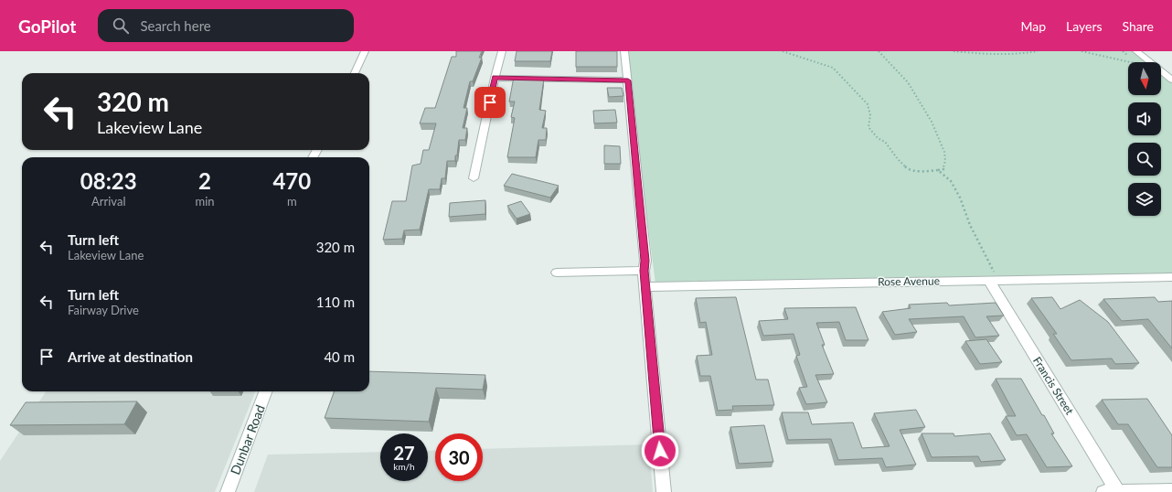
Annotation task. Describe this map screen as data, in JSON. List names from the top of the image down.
{
  "streets": {
    "street": ["Rose Avenue", "Francis Street", "Dunbar Road"]
  },
  "crossings": [
    ["Rose Avenue", "Francis Street"]
  ],
  "north": "bottom",
  "page": {
    "header": "GoPilot",
    "search": "Search here",
    "nav": ["Map", "Layers", "Share"],
    "turn": ["320 m", "Lakeview Lane"],
    "eta": [
      "08:23",
      "Arrival",
      "2",
      "min",
      "470",
      "m"
    ],
    "list": [
      {
        "name": "Turn left",
        "note": "Lakeview Lane",
        "value": "320 m"
      },
      {
        "name": "Turn left",
        "note": "Fairway Drive",
        "value": "110 m"
      },
      {
        "name": "Arrive at destination",
        "value": "40 m"
      }
    ],
    "speed": "27 km/h",
    "limit": "30"
  }
}
